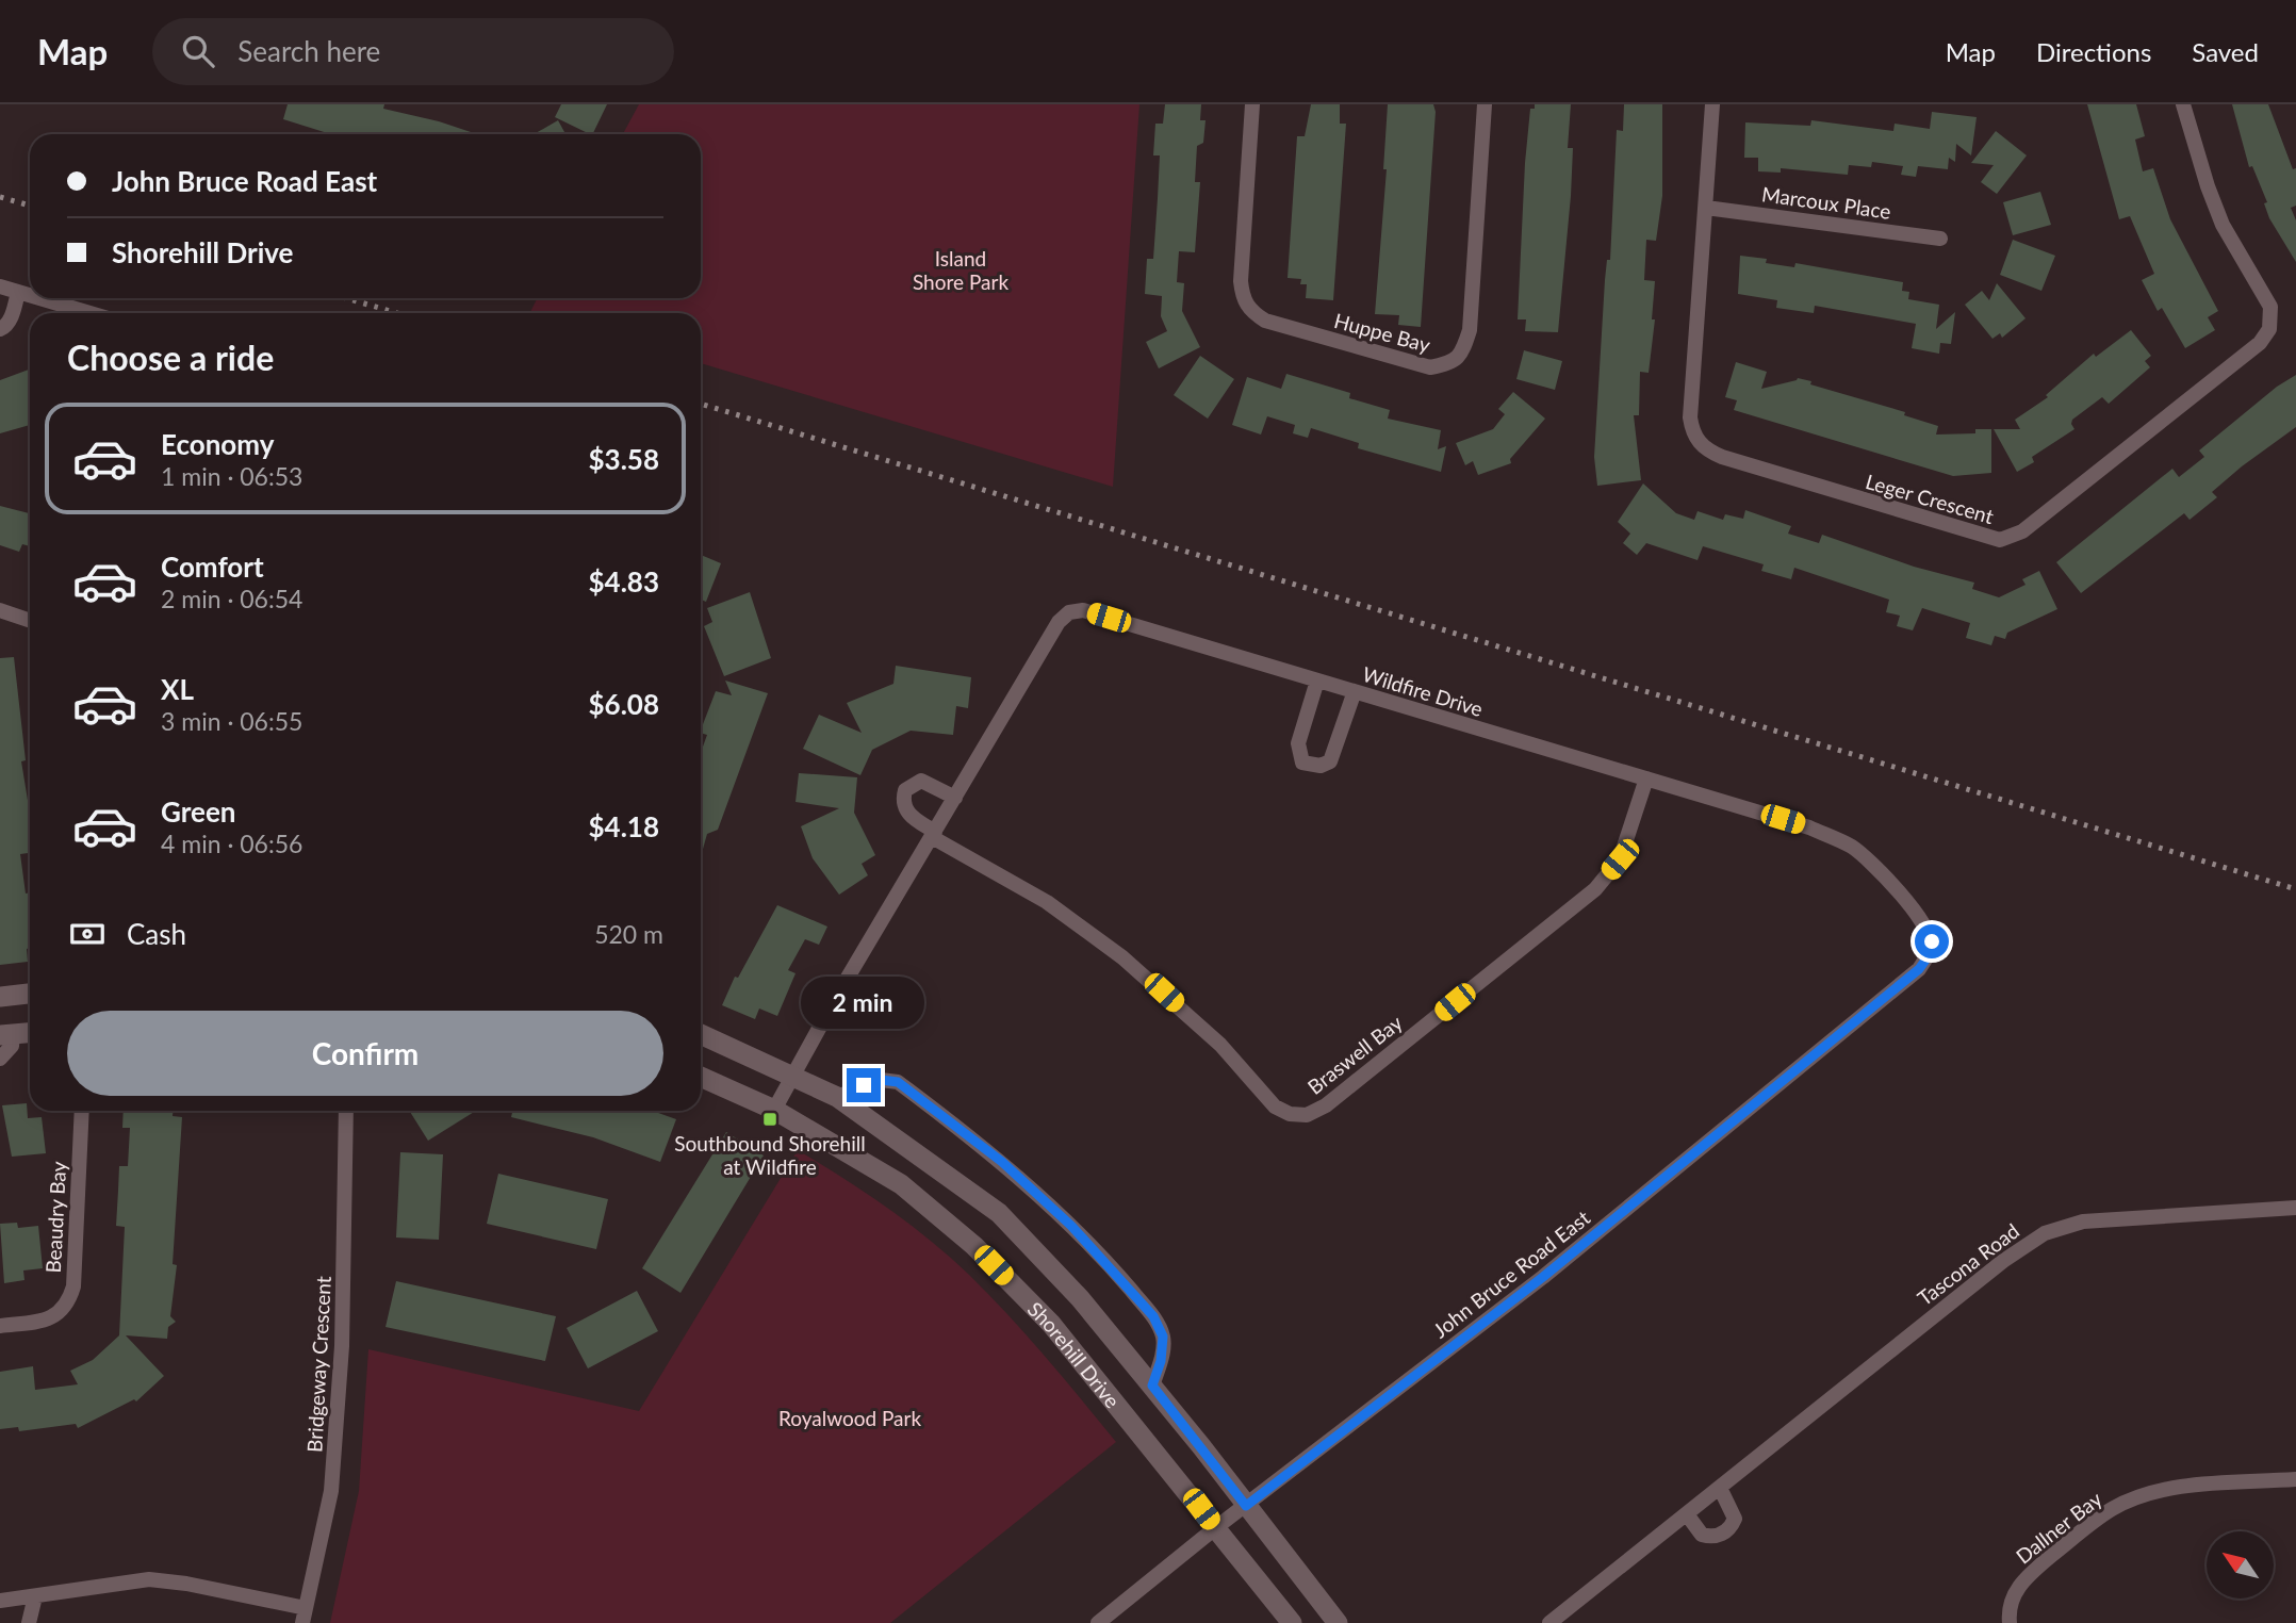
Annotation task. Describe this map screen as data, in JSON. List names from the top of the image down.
{
  "streets": {
    "street": [
      "Marcoux Place",
      "Huppe Bay",
      "Leger Crescent",
      "Wildfire Drive",
      "Braswell Bay",
      "Beaudry Bay",
      "Tascona Road",
      "John Bruce Road East",
      "Shorehill Drive",
      "Bridgeway Crescent",
      "Dallner Bay"
    ]
  },
  "crossings": [
    ["Marcoux Place", "Leger Crescent"],
    ["Wildfire Drive", "Braswell Bay"],
    ["Wildfire Drive", "John Bruce Road East"],
    ["Wildfire Drive", "Shorehill Drive"],
    ["John Bruce Road East", "Shorehill Drive"]
  ],
  "parks": ["Island Shore Park", "Royalwood Park"],
  "places": {
    "transit": ["Southbound Shorehill at Wildfire"]
  },
  "north": "top left",
  "page": {
    "header": "Map",
    "search": "Search here",
    "nav": ["Map", "Directions", "Saved"],
    "banner": ["John Bruce Road East", "Shorehill Drive"],
    "heading": "Choose a ride",
    "list": [
      {
        "name": "Economy",
        "note": "1 min · 06:53",
        "value": "$3.58"
      },
      {
        "name": "Comfort",
        "note": "2 min · 06:54",
        "value": "$4.83"
      },
      {
        "name": "XL",
        "note": "3 min · 06:55",
        "value": "$6.08"
      },
      {
        "name": "Green",
        "note": "4 min · 06:56",
        "value": "$4.18"
      }
    ],
    "pay": ["Cash", "520 m"],
    "bubble": "2 min",
    "buttons": "Confirm"
  }
}
